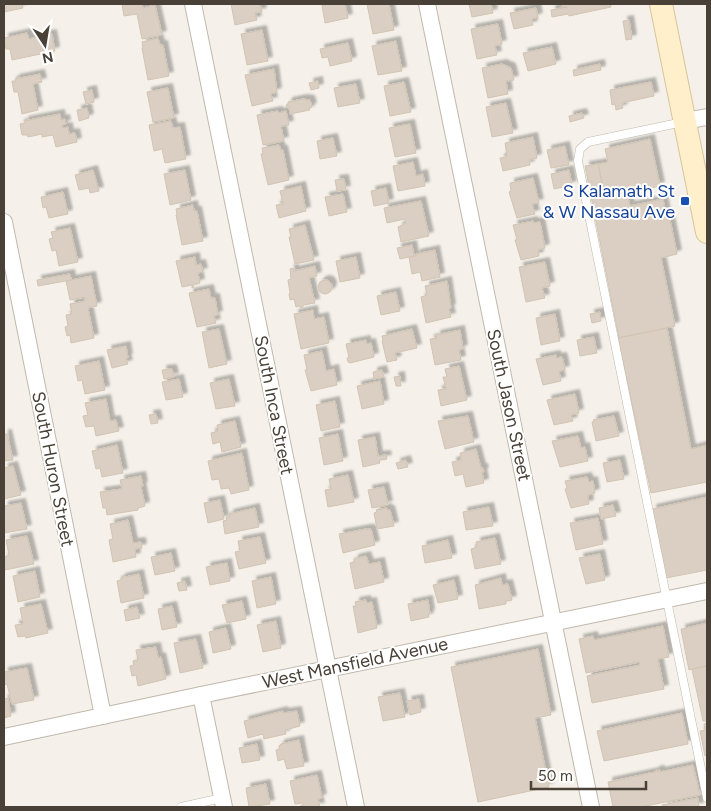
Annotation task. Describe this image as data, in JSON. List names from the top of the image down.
{
  "streets": {
    "street": [
      "South Inca Street",
      "South Jason Street",
      "South Huron Street",
      "West Mansfield Avenue"
    ]
  },
  "crossings": [
    ["South Inca Street", "West Mansfield Avenue"],
    ["South Jason Street", "West Mansfield Avenue"],
    ["South Huron Street", "West Mansfield Avenue"]
  ],
  "places": {
    "transit": ["S Kalamath St & W Nassau Ave"]
  },
  "scale_bar": "50 m",
  "north": "bottom"
}
